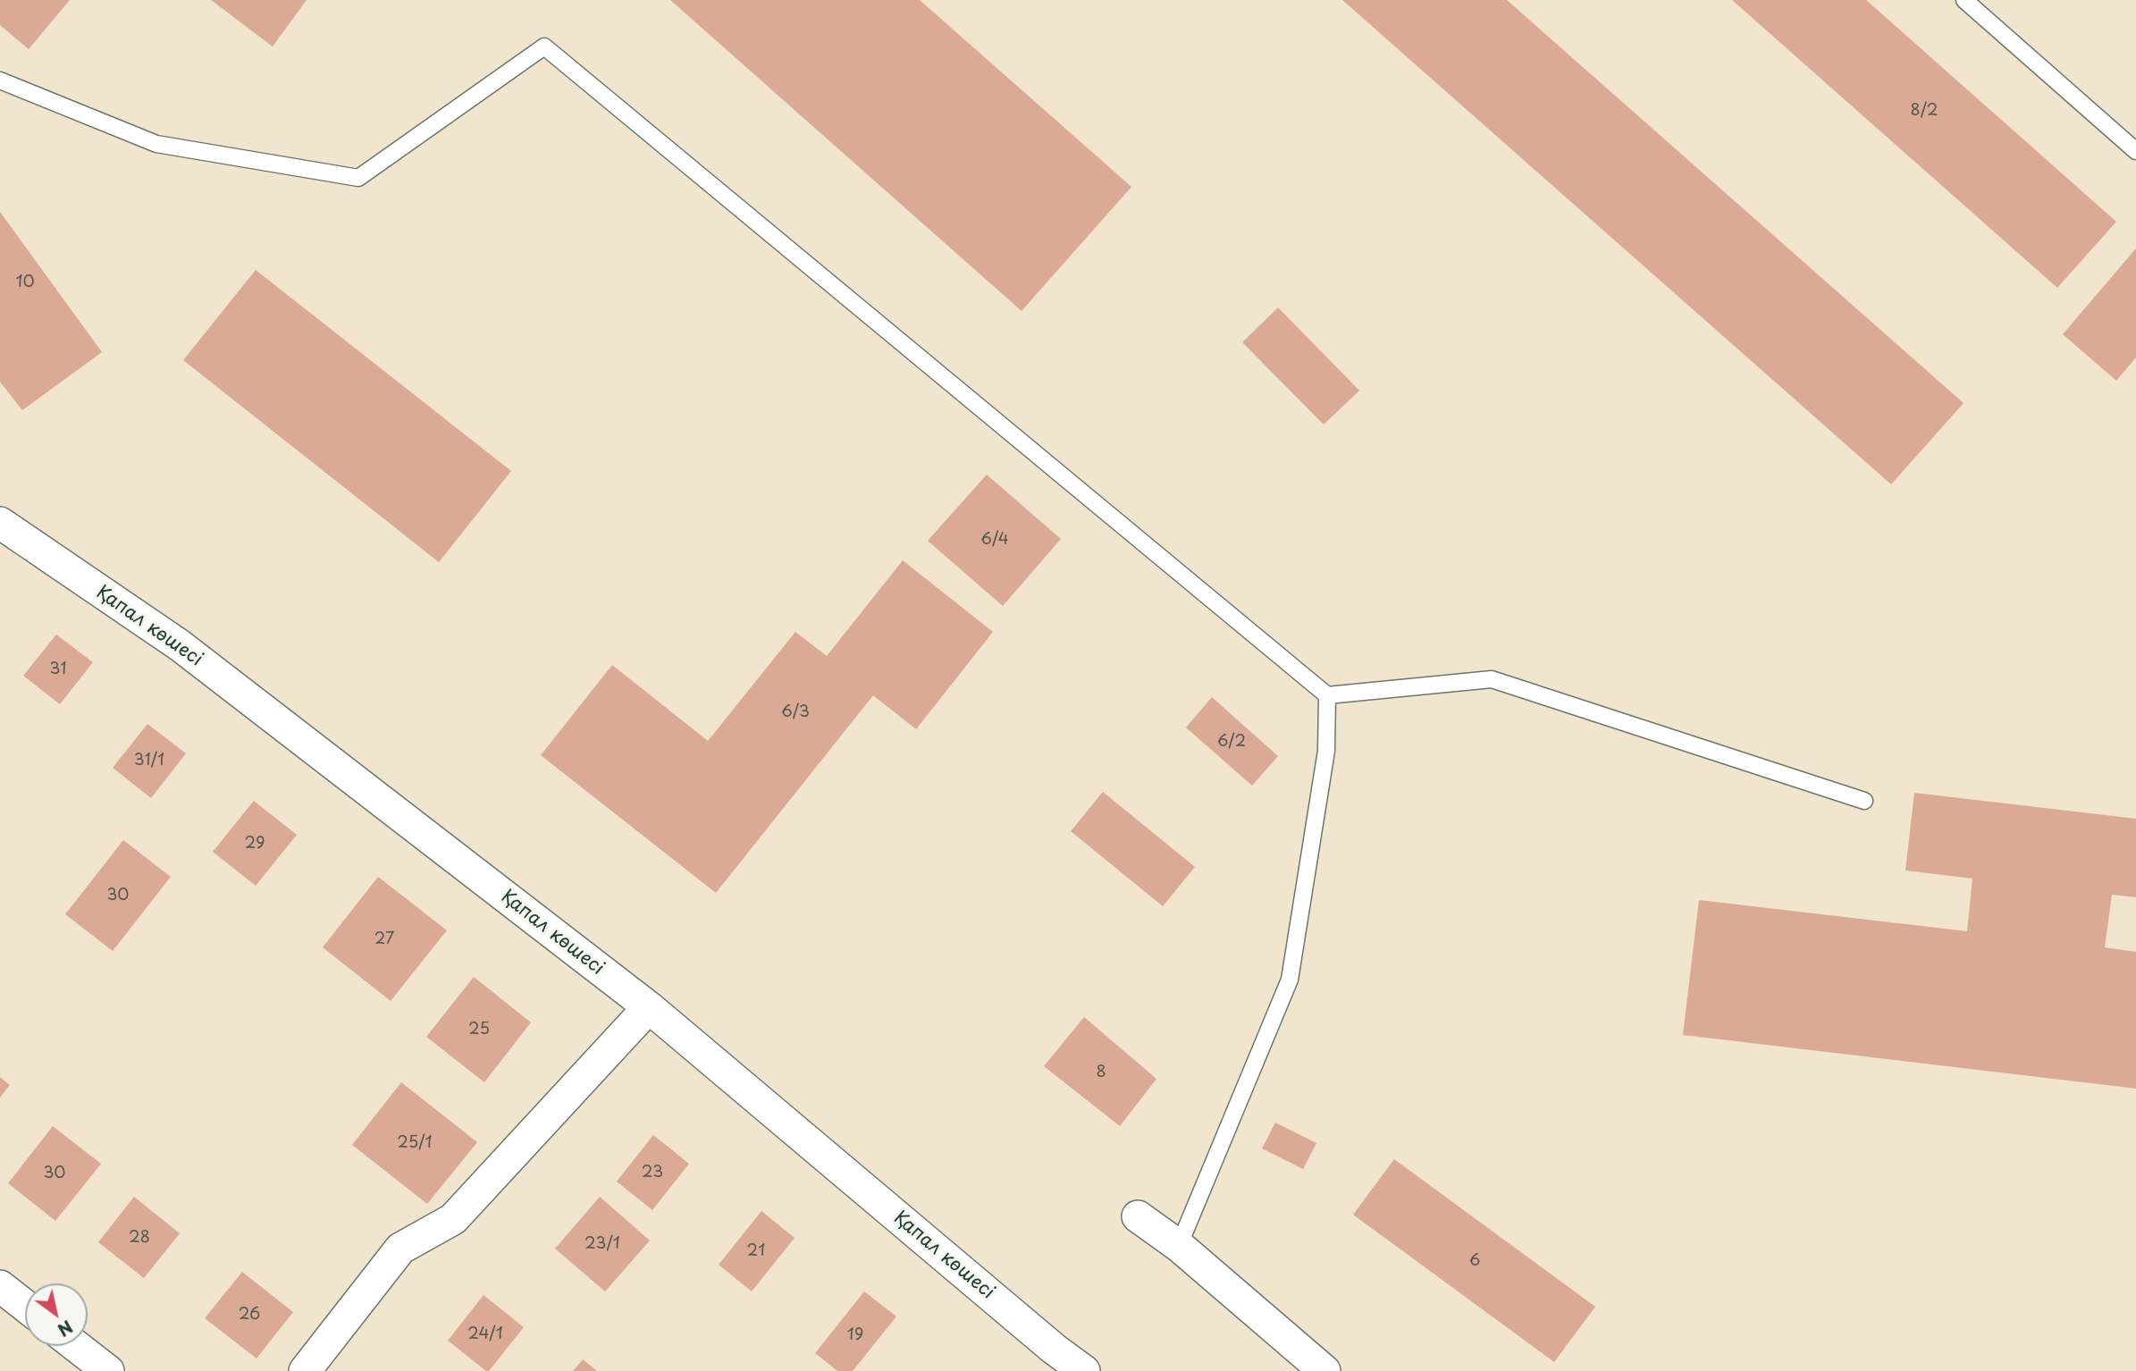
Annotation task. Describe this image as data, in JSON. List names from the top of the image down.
{
  "streets": {
    "street": ["Қапал көшесі"]
  },
  "house_numbers": [
    "8/2",
    "10",
    "6/4",
    "31",
    "6/3",
    "6/2",
    "31/1",
    "29",
    "30",
    "27",
    "25",
    "8",
    "25/1",
    "23",
    "30",
    "28",
    "23/1",
    "21",
    "6",
    "26",
    "24/1",
    "19"
  ],
  "north": "bottom right"
}
